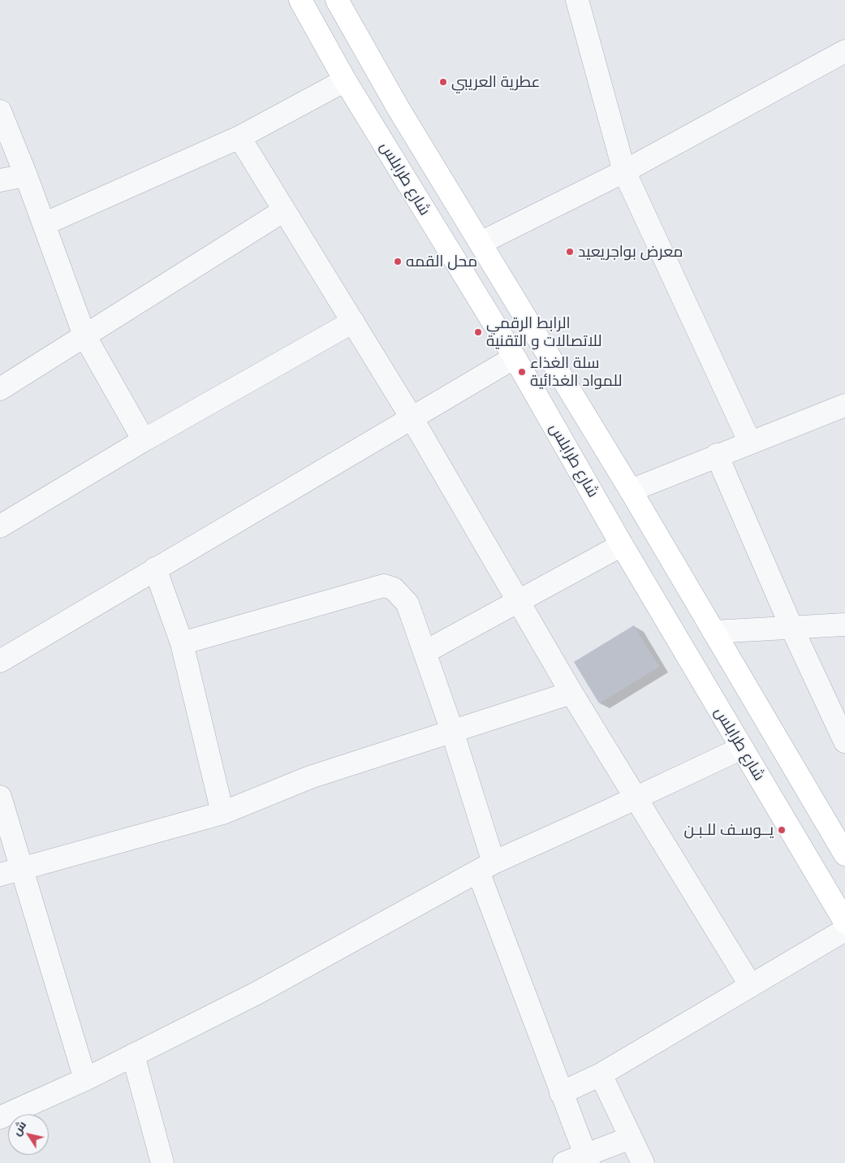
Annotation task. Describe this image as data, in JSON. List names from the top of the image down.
{
  "streets": {
    "main road": ["شارع طرابلس"]
  },
  "places": [
    "عطرية العريبي",
    "معرض بواجريعيد",
    "محل القمه",
    "الرابط الرقمي للاتصالات و التقنية",
    "سلة الغذاء للمواد الغذائية",
    "يــوسـف للـبـن"
  ],
  "north": "top left"
}
